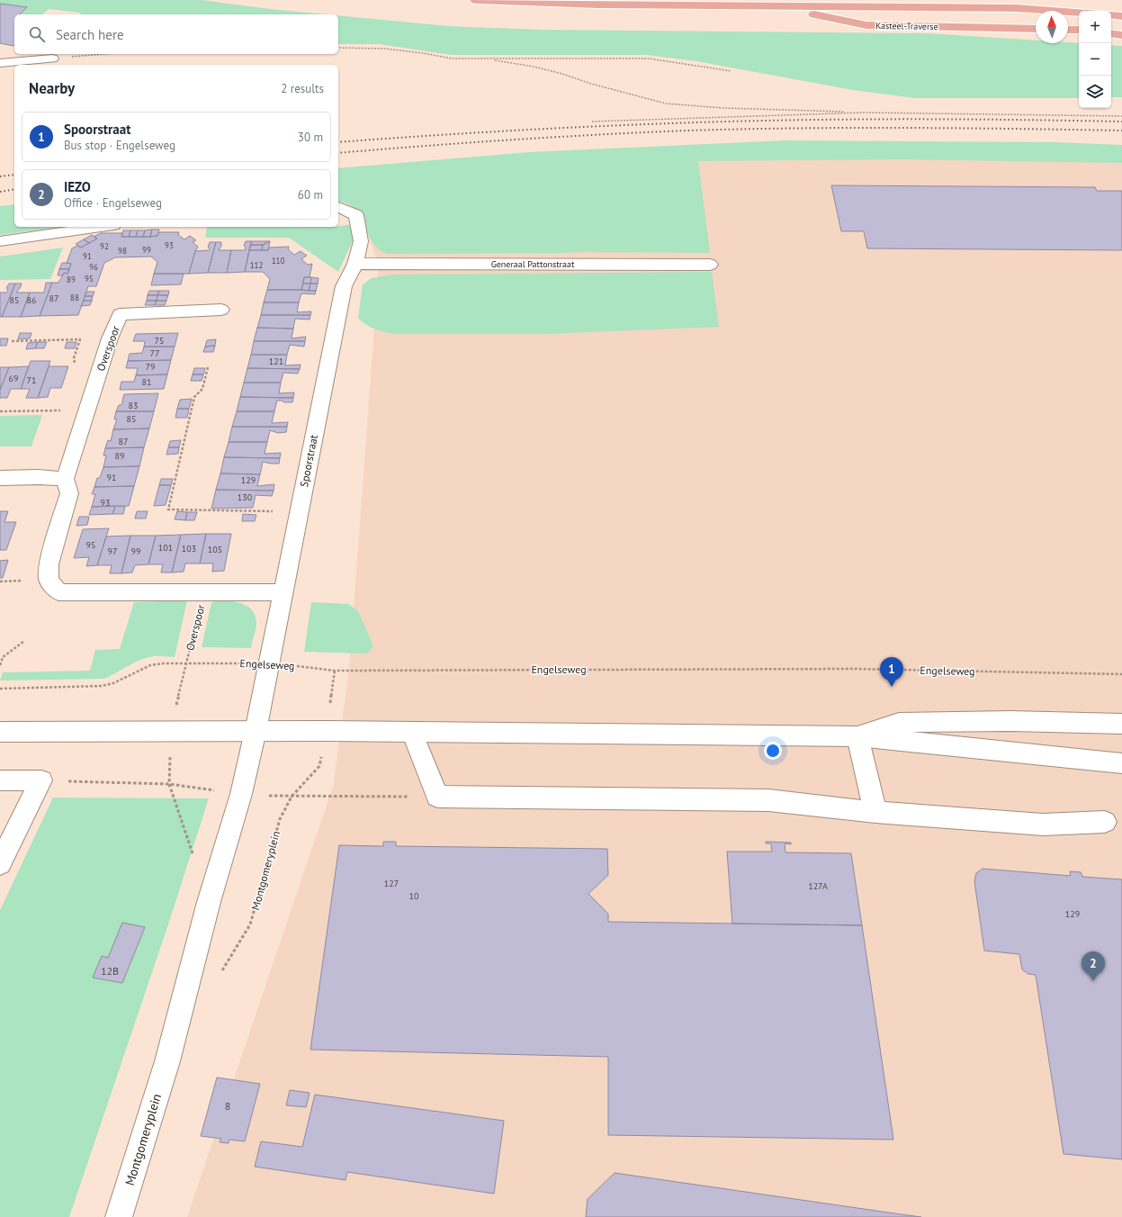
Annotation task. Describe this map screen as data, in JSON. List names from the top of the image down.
{
  "streets": {
    "main road": ["Kasteel-Traverse"],
    "street": [
      "Generaal Pattonstraat",
      "Overspoor",
      "Spoorstraat",
      "Montgomeryplein"
    ],
    "path": ["Engelseweg"]
  },
  "crossings": [
    ["Generaal Pattonstraat", "Spoorstraat"],
    ["Overspoor", "Spoorstraat"],
    ["Overspoor", "Engelseweg"],
    ["Spoorstraat", "Engelseweg"],
    ["Spoorstraat", "Montgomeryplein"],
    ["Engelseweg", "Montgomeryplein"]
  ],
  "house_numbers": [
    "93",
    "92",
    "99",
    "98",
    "91",
    "110",
    "112",
    "96",
    "95",
    "89",
    "88",
    "87",
    "85",
    "86",
    "75",
    "77",
    "121",
    "79",
    "69",
    "71",
    "81",
    "83",
    "85",
    "87",
    "89",
    "91",
    "129",
    "130",
    "93",
    "95",
    "101",
    "103",
    "105",
    "97",
    "99",
    "127",
    "127A",
    "10",
    "129",
    "12B",
    "8"
  ],
  "north": "top",
  "page": {
    "map_buttons": ["+", "−"],
    "search": "Search here",
    "heading": ["Nearby", "2 results"],
    "list": [
      {
        "mark": "1",
        "name": "Spoorstraat",
        "note": "Bus stop · Engelseweg",
        "value": "30 m"
      },
      {
        "mark": "2",
        "name": "IEZO",
        "note": "Office · Engelseweg",
        "value": "60 m"
      }
    ],
    "pins": ["1", "2"]
  }
}
